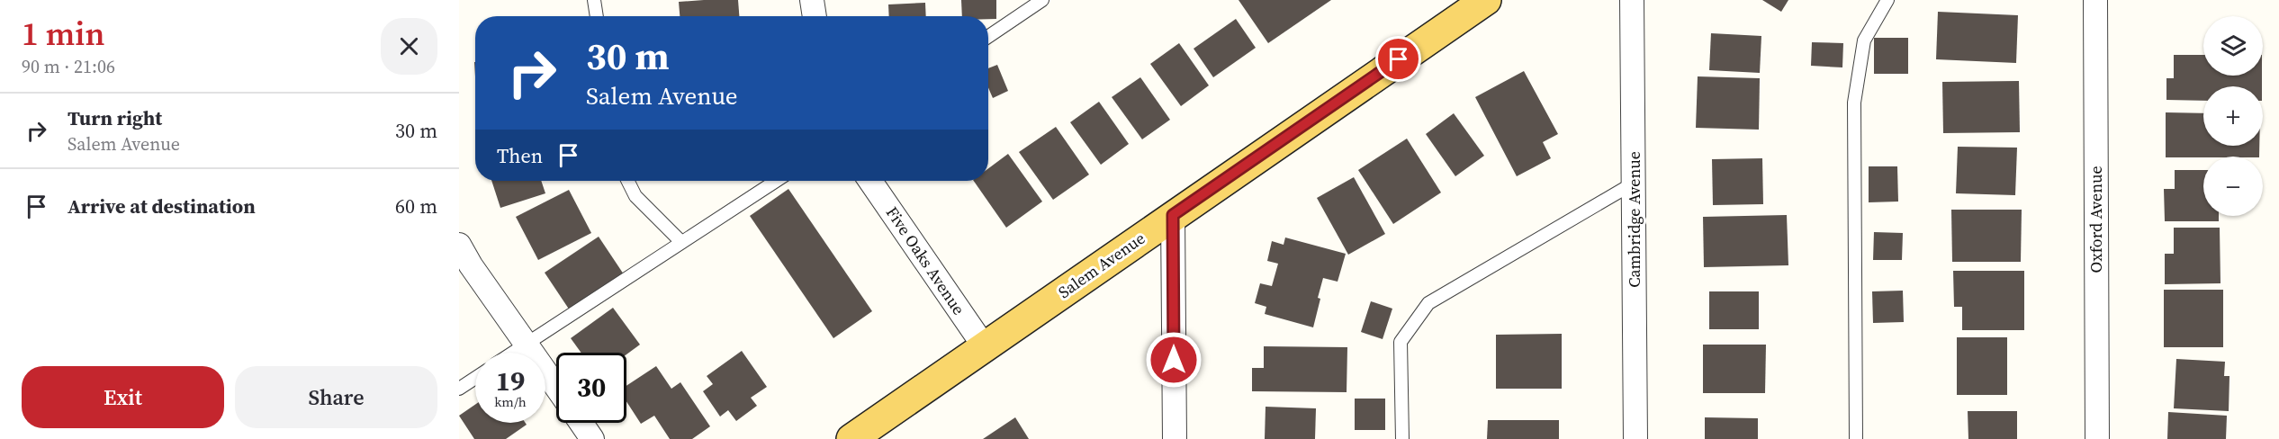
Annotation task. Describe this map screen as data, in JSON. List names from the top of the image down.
{
  "streets": {
    "main road": ["Salem Avenue"],
    "street": ["Cambridge Avenue", "Oxford Avenue", "Five Oaks Avenue"]
  },
  "crossings": [
    ["Five Oaks Avenue", "Salem Avenue"]
  ],
  "page": {
    "heading": ["1 min", "90 m · 21:06"],
    "map_buttons": ["+", "−"],
    "turn": ["30 m", "Salem Avenue"],
    "list": [
      {
        "name": "Turn right",
        "note": "Salem Avenue",
        "value": "30 m"
      },
      {
        "name": "Arrive at destination",
        "value": "60 m"
      }
    ],
    "then": "Then",
    "speed": "19 km/h",
    "limit": "30",
    "buttons": ["Exit", "Share"]
  }
}
